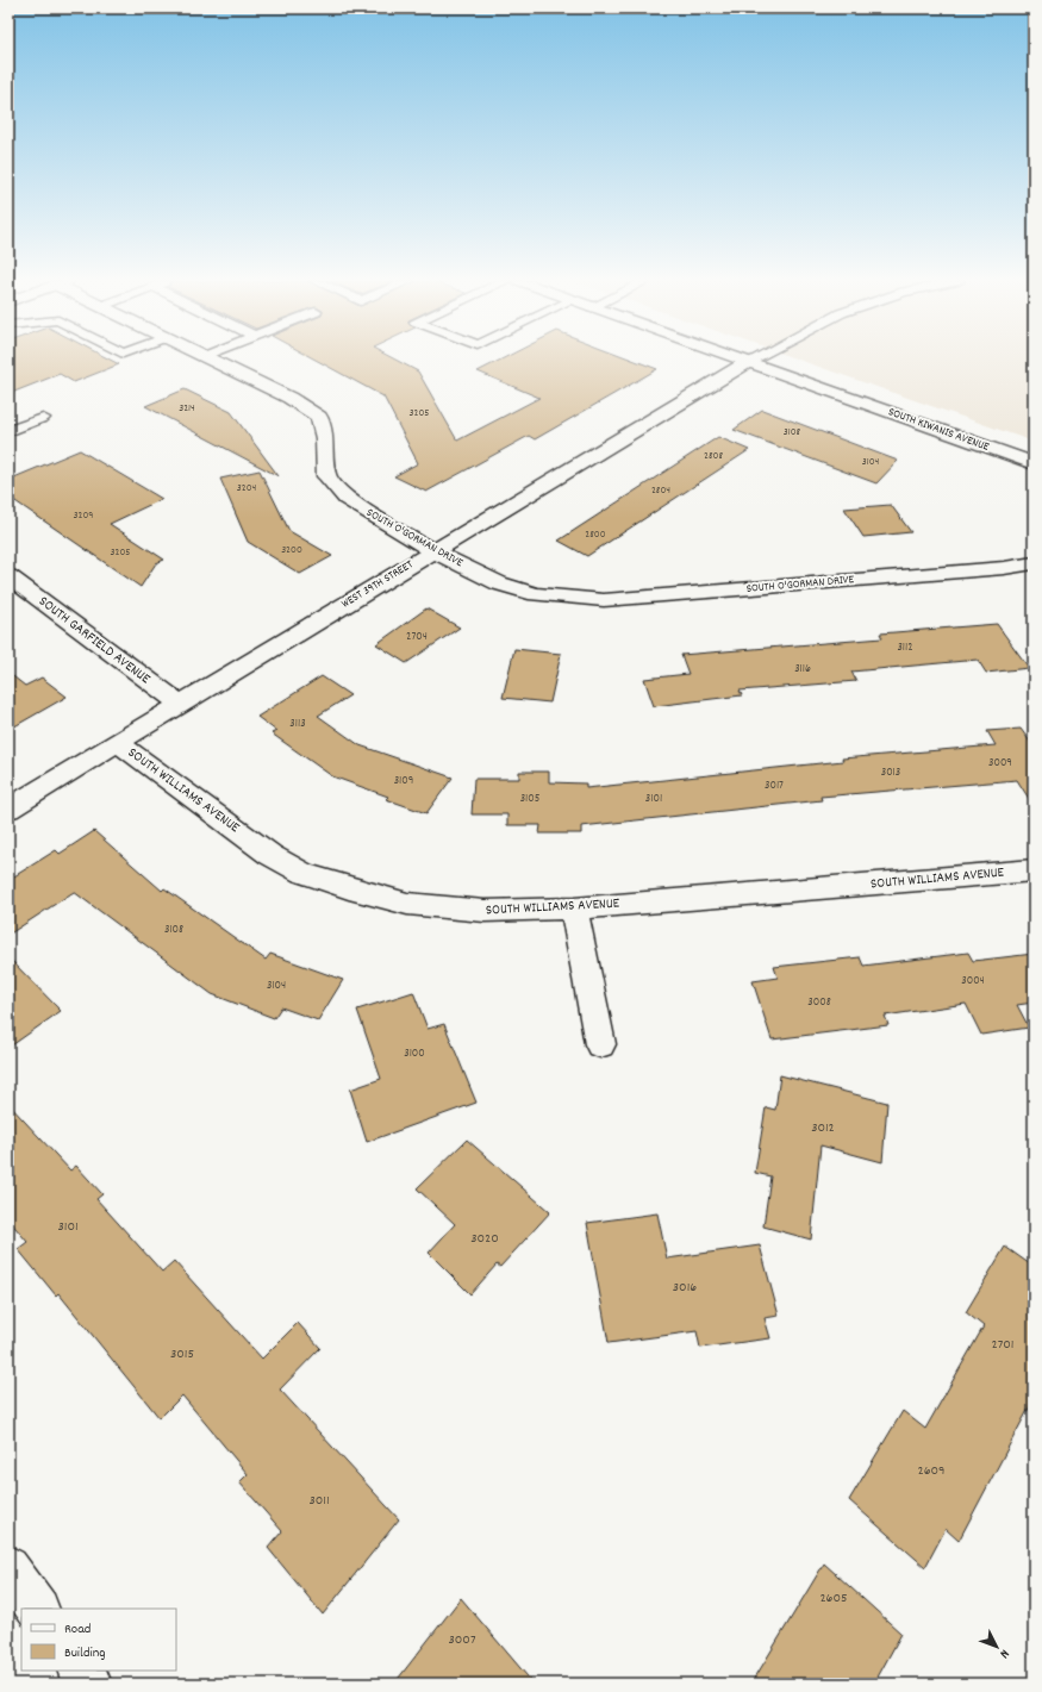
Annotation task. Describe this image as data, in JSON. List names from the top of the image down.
{
  "streets": {
    "street": [
      "SOUTH KIWANIS AVENUE",
      "SOUTH O'GORMAN DRIVE",
      "WEST 39TH STREET",
      "SOUTH GARFIELD AVENUE",
      "SOUTH WILLIAMS AVENUE"
    ]
  },
  "crossings": [
    ["SOUTH KIWANIS AVENUE", "WEST 39TH STREET"],
    ["SOUTH O'GORMAN DRIVE", "WEST 39TH STREET"],
    ["WEST 39TH STREET", "SOUTH GARFIELD AVENUE"],
    ["WEST 39TH STREET", "SOUTH WILLIAMS AVENUE"]
  ],
  "house_numbers": [
    "3214",
    "3205",
    "3108",
    "2808",
    "3104",
    "3204",
    "2804",
    "3209",
    "2800",
    "3200",
    "3205",
    "2704",
    "3112",
    "3116",
    "3113",
    "3009",
    "3013",
    "3109",
    "3017",
    "3105",
    "3101",
    "3108",
    "3004",
    "3104",
    "3008",
    "3100",
    "3012",
    "3101",
    "3020",
    "3016",
    "2701",
    "3015",
    "2609",
    "3011",
    "2605",
    "3007"
  ],
  "legend": ["Road", "Building"],
  "north": "bottom right"
}
